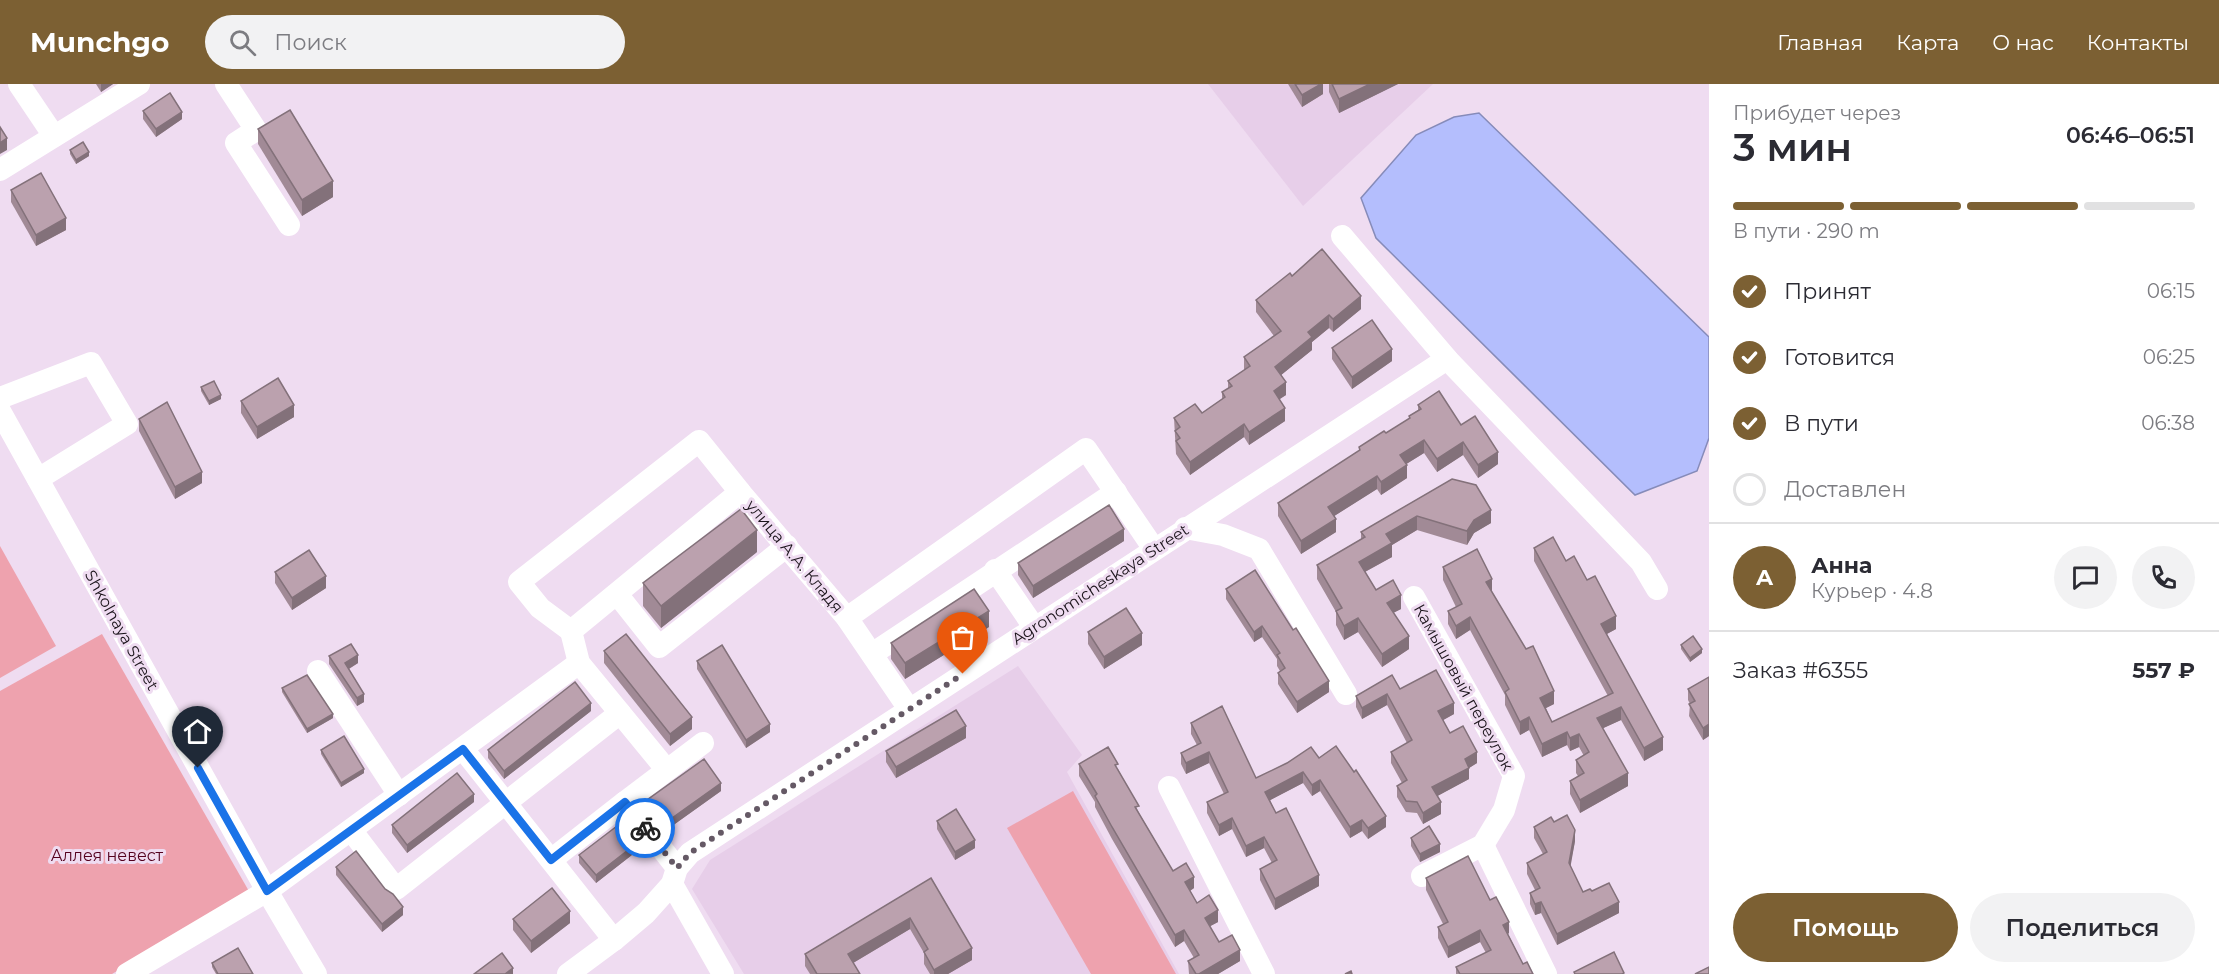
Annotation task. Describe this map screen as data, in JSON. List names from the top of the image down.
{
  "streets": {
    "street": [
      "улица А.А. Кладя",
      "Agronomicheskaya Street",
      "Shkolnaya Street",
      "Камышовый переулок"
    ]
  },
  "crossings": [
    ["улица А.А. Кладя", "Agronomicheskaya Street"]
  ],
  "parks": ["Аллея невест"],
  "page": {
    "header": "Munchgo",
    "search": "Поиск",
    "nav": [
      "Главная",
      "Карта",
      "О нас",
      "Контакты"
    ],
    "heading": ["3 мин", "Прибудет через", "06:46–06:51"],
    "panel": [
      "Анна",
      "Курьер · 4.8",
      "Заказ #6355",
      "557 ₽"
    ],
    "bar": "В пути · 290 m",
    "list": [
      ["Принят", "06:15"],
      ["Готовится", "06:25"],
      ["В пути", "06:38"],
      "Доставлен"
    ],
    "round": "А",
    "buttons": ["Помощь", "Поделиться"]
  }
}
